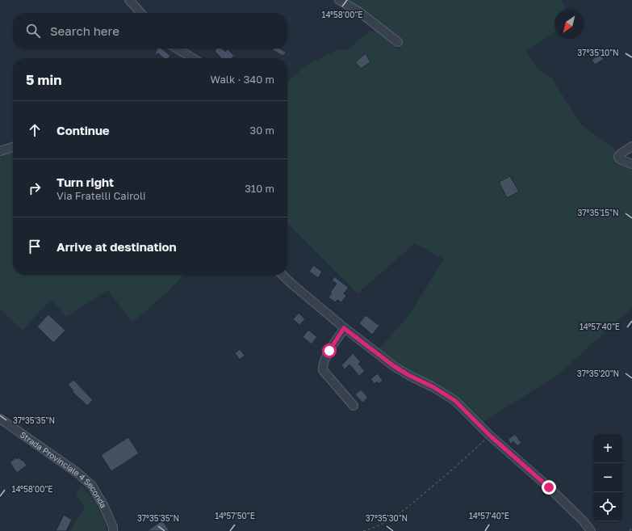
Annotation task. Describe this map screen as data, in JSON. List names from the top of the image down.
{
  "streets": {
    "street": ["Strada Provinciale 4 Seconda"]
  },
  "north": "bottom left",
  "page": {
    "search": "Search here",
    "heading": ["5 min", "Walk · 340 m"],
    "list": [
      ["Continue", "30 m"],
      ["Turn right", "Via Fratelli Cairoli", "310 m"],
      "Arrive at destination"
    ],
    "map_buttons": ["+", "−"]
  },
  "coordinates": [
    "14°58'00\"E",
    "37°35'10\"N",
    "37°35'15\"N",
    "14°57'40\"E",
    "37°35'20\"N",
    "37°35'35\"N",
    "14°57'50\"E",
    "37°35'30\"N"
  ]
}
